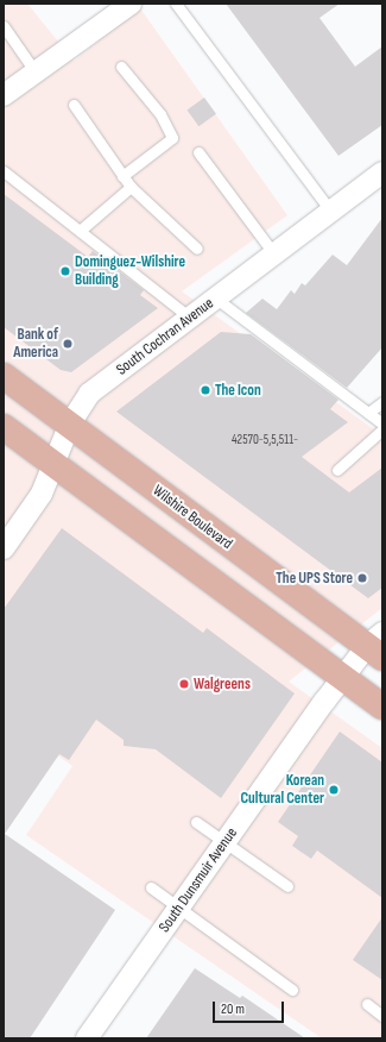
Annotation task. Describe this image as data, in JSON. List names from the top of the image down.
{
  "streets": {
    "main road": ["Wilshire Boulevard"],
    "street": ["South Cochran Avenue", "South Dunsmuir Avenue"]
  },
  "crossings": [
    ["South Cochran Avenue", "Wilshire Boulevard"],
    ["Wilshire Boulevard", "South Dunsmuir Avenue"]
  ],
  "places": [
    "Dominguez-Wilshire Building",
    "Bank of America",
    "The Icon",
    "The UPS Store",
    "Walgreens",
    "Korean Cultural Center"
  ],
  "house_numbers": ["42570-5,5,511-"],
  "scale_bar": "20 m"
}
